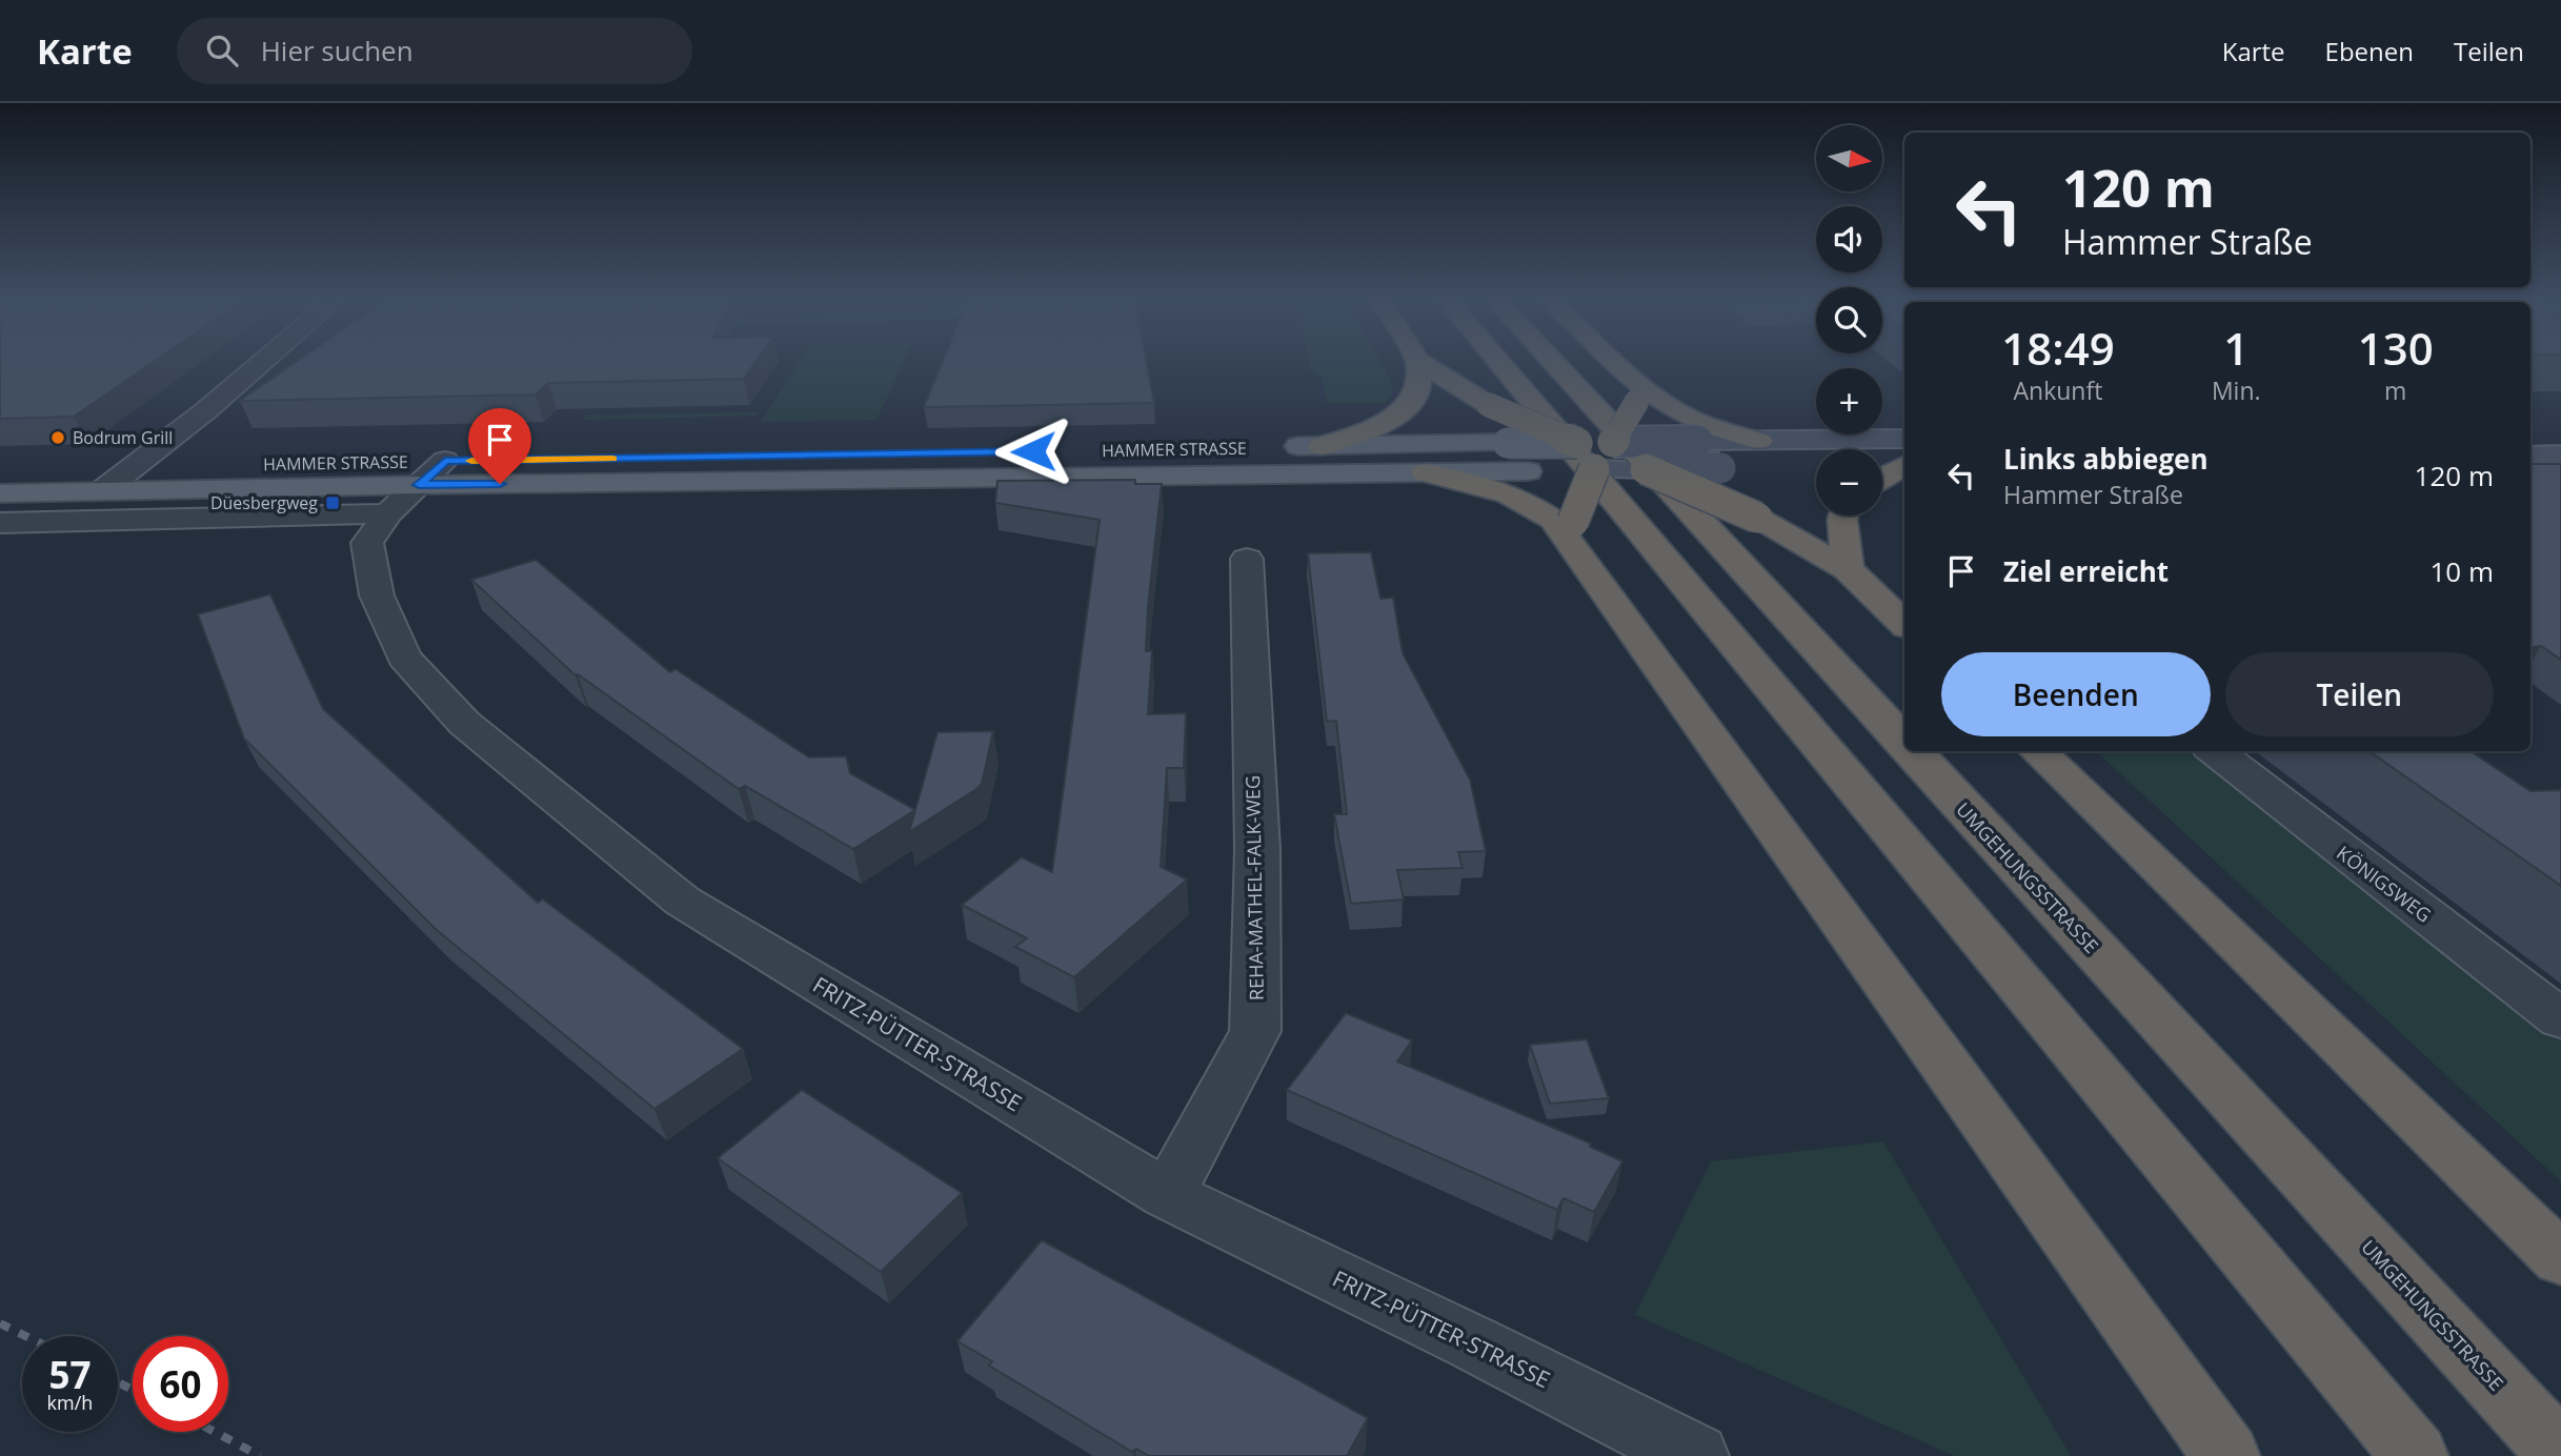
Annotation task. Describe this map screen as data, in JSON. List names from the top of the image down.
{
  "streets": {
    "highway": ["UMGEHUNGSSTRASSE"],
    "main road": ["HAMMER STRASSE"],
    "street": ["KÖNIGSWEG", "REHA-MATHEL-FALK-WEG", "FRITZ-PÜTTER-STRASSE"]
  },
  "crossings": [
    ["HAMMER STRASSE", "FRITZ-PÜTTER-STRASSE"],
    ["REHA-MATHEL-FALK-WEG", "FRITZ-PÜTTER-STRASSE"]
  ],
  "places": {
    "other": ["Bodrum Grill"],
    "transit": ["Düesbergweg"]
  },
  "north": "right",
  "page": {
    "header": "Karte",
    "search": "Hier suchen",
    "nav": ["Karte", "Ebenen", "Teilen"],
    "map_buttons": ["+", "−"],
    "turn": ["120 m", "Hammer Straße"],
    "eta": [
      "18:49",
      "Ankunft",
      "1",
      "Min.",
      "130",
      "m"
    ],
    "list": [
      {
        "name": "Links abbiegen",
        "note": "Hammer Straße",
        "value": "120 m"
      },
      {
        "name": "Ziel erreicht",
        "value": "10 m"
      }
    ],
    "buttons": ["Beenden", "Teilen"],
    "speed": "57 km/h",
    "limit": "60"
  }
}
